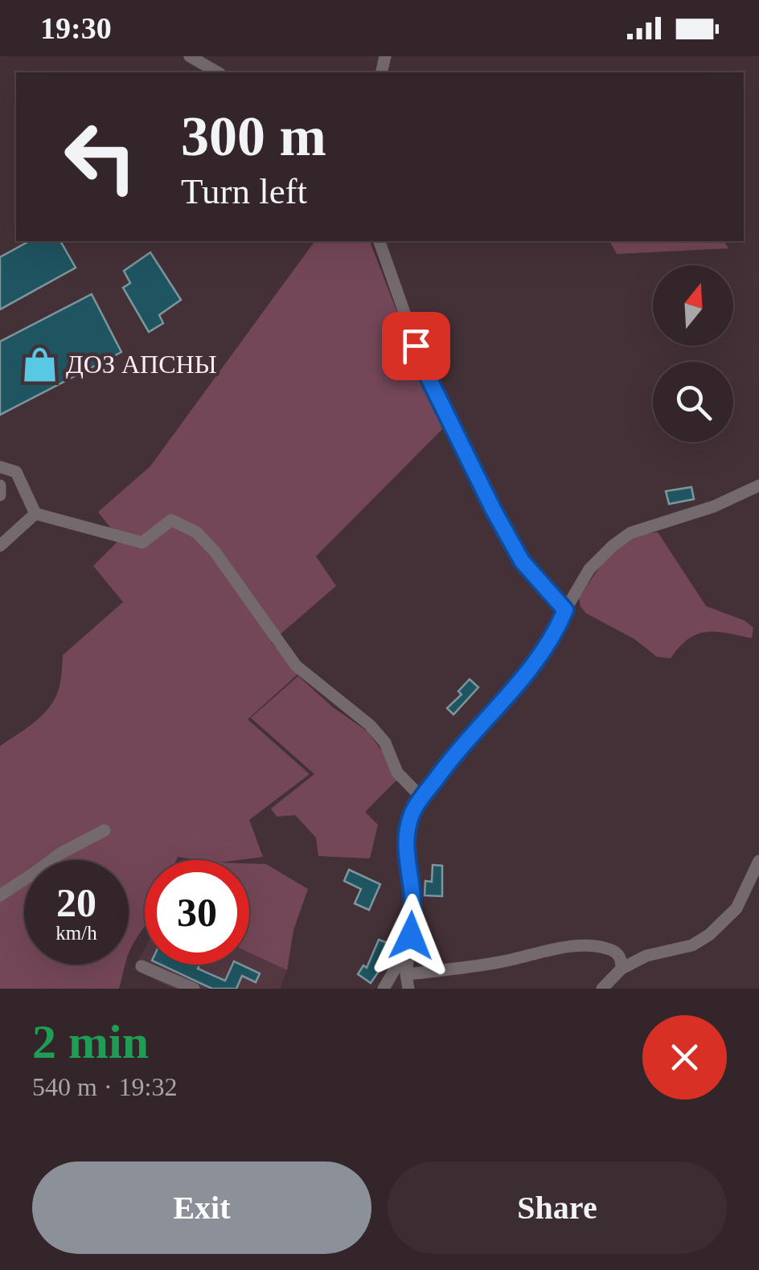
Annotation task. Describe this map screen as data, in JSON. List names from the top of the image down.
{
  "places": {
    "shop": ["ДОЗ АПСНЫ"]
  },
  "north": "top",
  "page": {
    "status": "19:30",
    "turn": ["300 m", "Turn left"],
    "speed": "20 km/h",
    "limit": "30",
    "heading": ["2 min", "540 m · 19:32"],
    "buttons": ["Exit", "Share"]
  }
}
